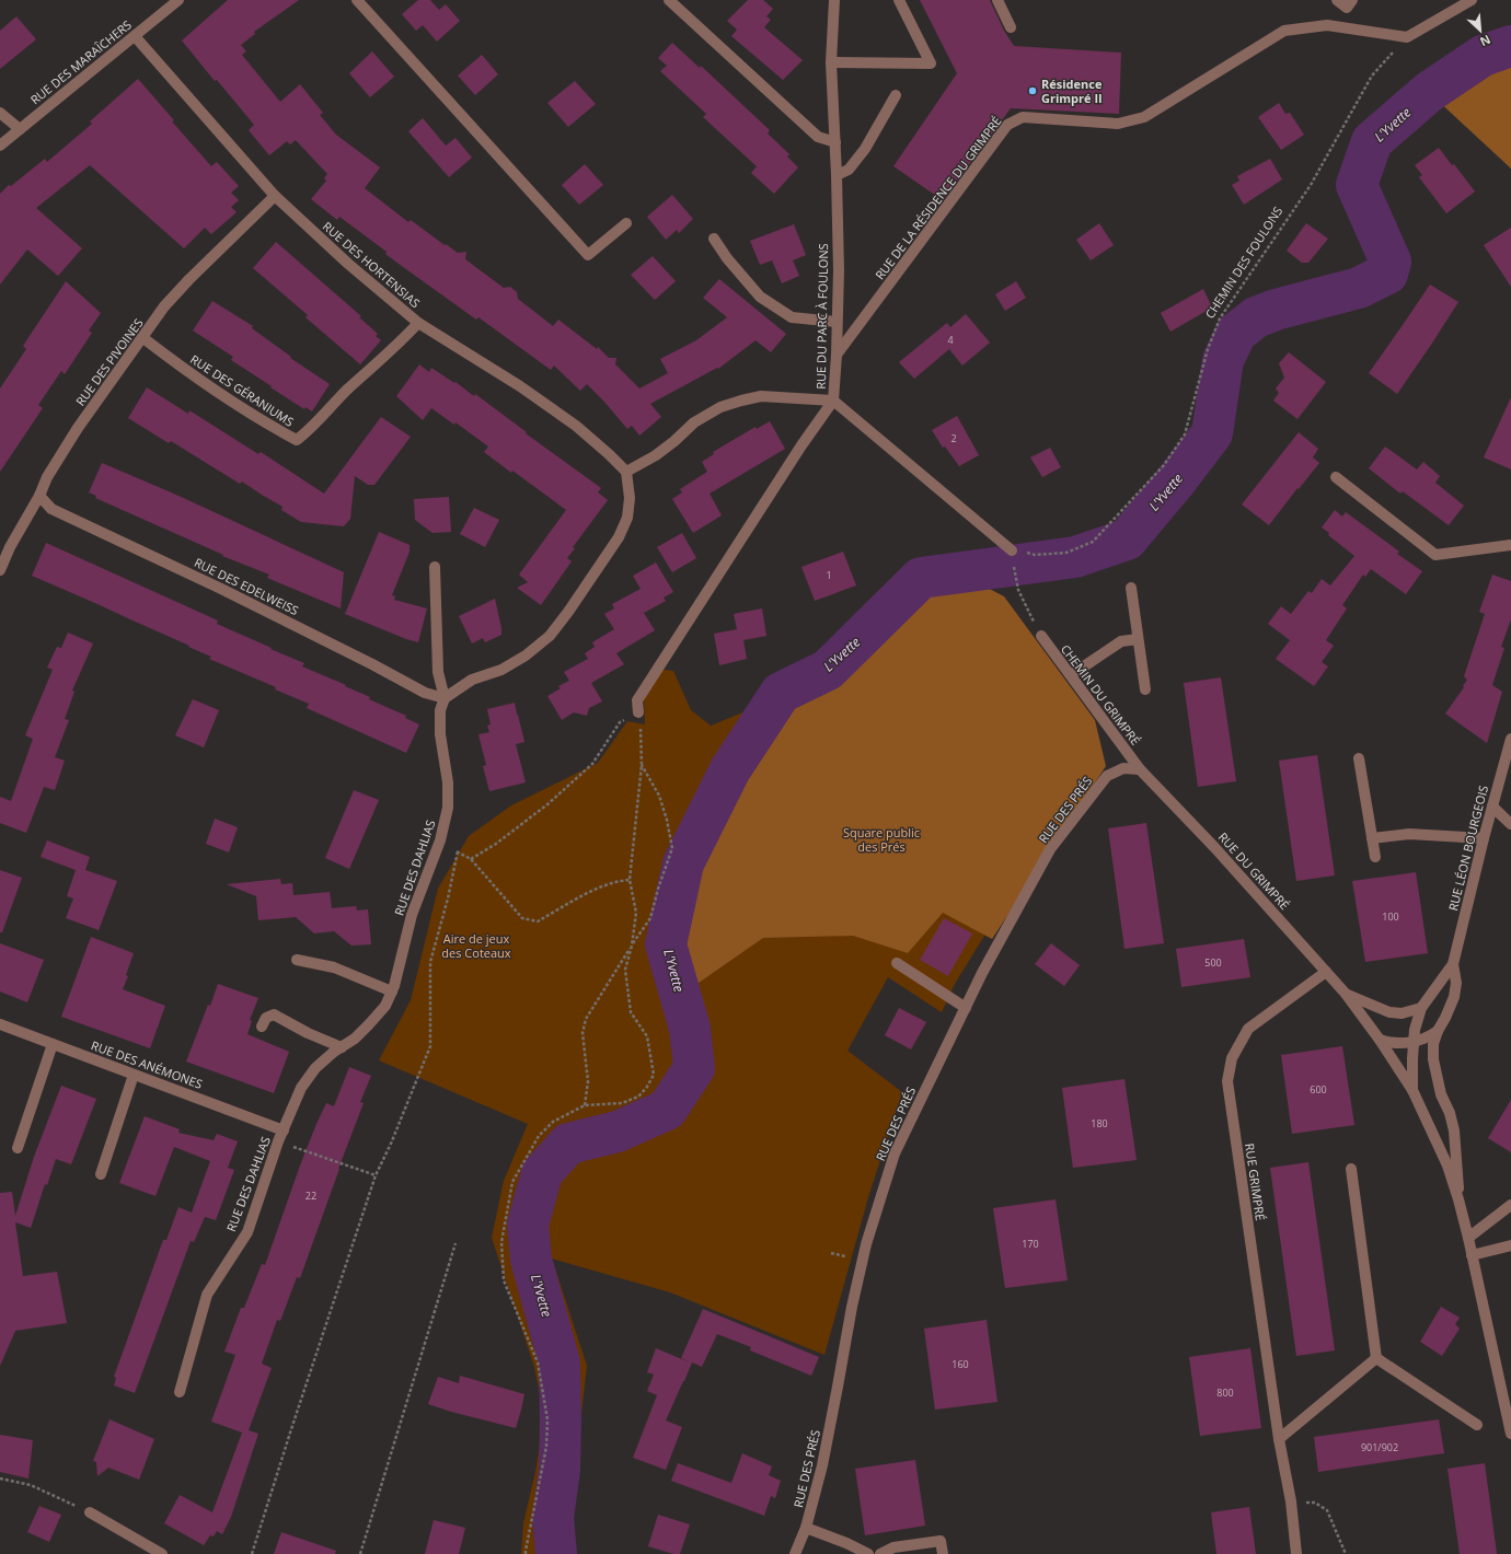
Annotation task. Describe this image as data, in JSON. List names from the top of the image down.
{
  "streets": {
    "street": [
      "RUE DES MARAÎCHERS",
      "RUE DE LA RÉSIDENCE DU GRIMPRÉ",
      "RUE DES HORTENSIAS",
      "RUE DU PARC À FOULONS",
      "RUE DES PIVOINES",
      "RUE DES GÉRANIUMS",
      "RUE DES EDELWEISS",
      "CHEMIN DU GRIMPRÉ",
      "RUE DES PRÉS",
      "RUE LÉON BOURGEOIS",
      "RUE DES DAHLIAS",
      "RUE DU GRIMPRÉ",
      "RUE DES ANÉMONES",
      "RUE GRIMPRÉ"
    ],
    "path": ["CHEMIN DES FOULONS"]
  },
  "crossings": [
    ["RUE DES MARAÎCHERS", "RUE DES HORTENSIAS"],
    ["RUE DE LA RÉSIDENCE DU GRIMPRÉ", "CHEMIN DES FOULONS"],
    ["RUE DE LA RÉSIDENCE DU GRIMPRÉ", "RUE DU PARC À FOULONS"],
    ["CHEMIN DES FOULONS", "RUE DU PARC À FOULONS"],
    ["RUE DES HORTENSIAS", "RUE DES PIVOINES"],
    ["RUE DES HORTENSIAS", "RUE DES GÉRANIUMS"],
    ["RUE DES PIVOINES", "RUE DES GÉRANIUMS"],
    ["RUE DES PIVOINES", "RUE DES EDELWEISS"],
    ["RUE DES EDELWEISS", "RUE DES DAHLIAS"],
    ["CHEMIN DU GRIMPRÉ", "RUE DES PRÉS"],
    ["CHEMIN DU GRIMPRÉ", "RUE DU GRIMPRÉ"],
    ["RUE DES PRÉS", "RUE DU GRIMPRÉ"],
    ["RUE LÉON BOURGEOIS", "RUE DU GRIMPRÉ"],
    ["RUE DES DAHLIAS", "RUE DES ANÉMONES"],
    ["RUE DU GRIMPRÉ", "RUE GRIMPRÉ"]
  ],
  "water": ["L'Yvette"],
  "parks": ["Square public des Prés", "Aire de jeux des Coteaux"],
  "places": ["Résidence Grimpré II"],
  "house_numbers": [
    "4",
    "2",
    "1",
    "100",
    "500",
    "600",
    "180",
    "22",
    "170",
    "160",
    "800",
    "901/902"
  ],
  "north": "bottom right"
}
